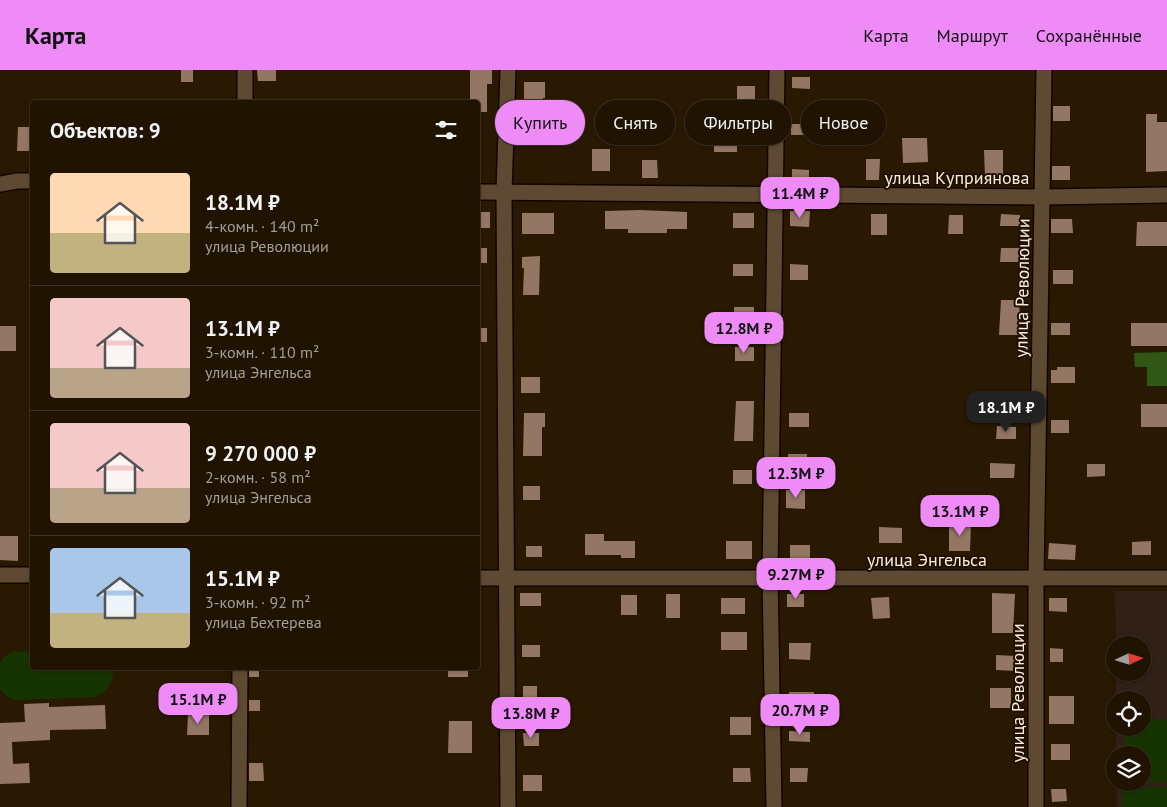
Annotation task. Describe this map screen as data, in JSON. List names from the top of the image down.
{
  "streets": {
    "street": ["улица Куприянова", "улица Революции", "улица Энгельса"]
  },
  "crossings": [
    ["улица Куприянова", "улица Революции"],
    ["улица Революции", "улица Энгельса"]
  ],
  "north": "right",
  "page": {
    "header": "Карта",
    "nav": ["Карта", "Маршрут", "Сохранённые"],
    "chip": [
      "Купить",
      "Снять",
      "Фильтры",
      "Новое"
    ],
    "heading": "Объектов: 9",
    "list": [
      {
        "name": "18.1M ₽",
        "note": "4-комн. · 140 m² · улица Революции"
      },
      {
        "name": "13.1M ₽",
        "note": "3-комн. · 110 m² · улица Энгельса"
      },
      {
        "name": "9 270 000 ₽",
        "note": "2-комн. · 58 m² · улица Энгельса"
      },
      {
        "name": "15.1M ₽",
        "note": "3-комн. · 92 m² · улица Бехтерева"
      }
    ],
    "price": [
      "11.4M ₽",
      "12.8M ₽",
      "18.1M ₽",
      "12.3M ₽",
      "13.1M ₽",
      "9.27M ₽",
      "15.1M ₽",
      "20.7M ₽",
      "13.8M ₽"
    ]
  }
}
